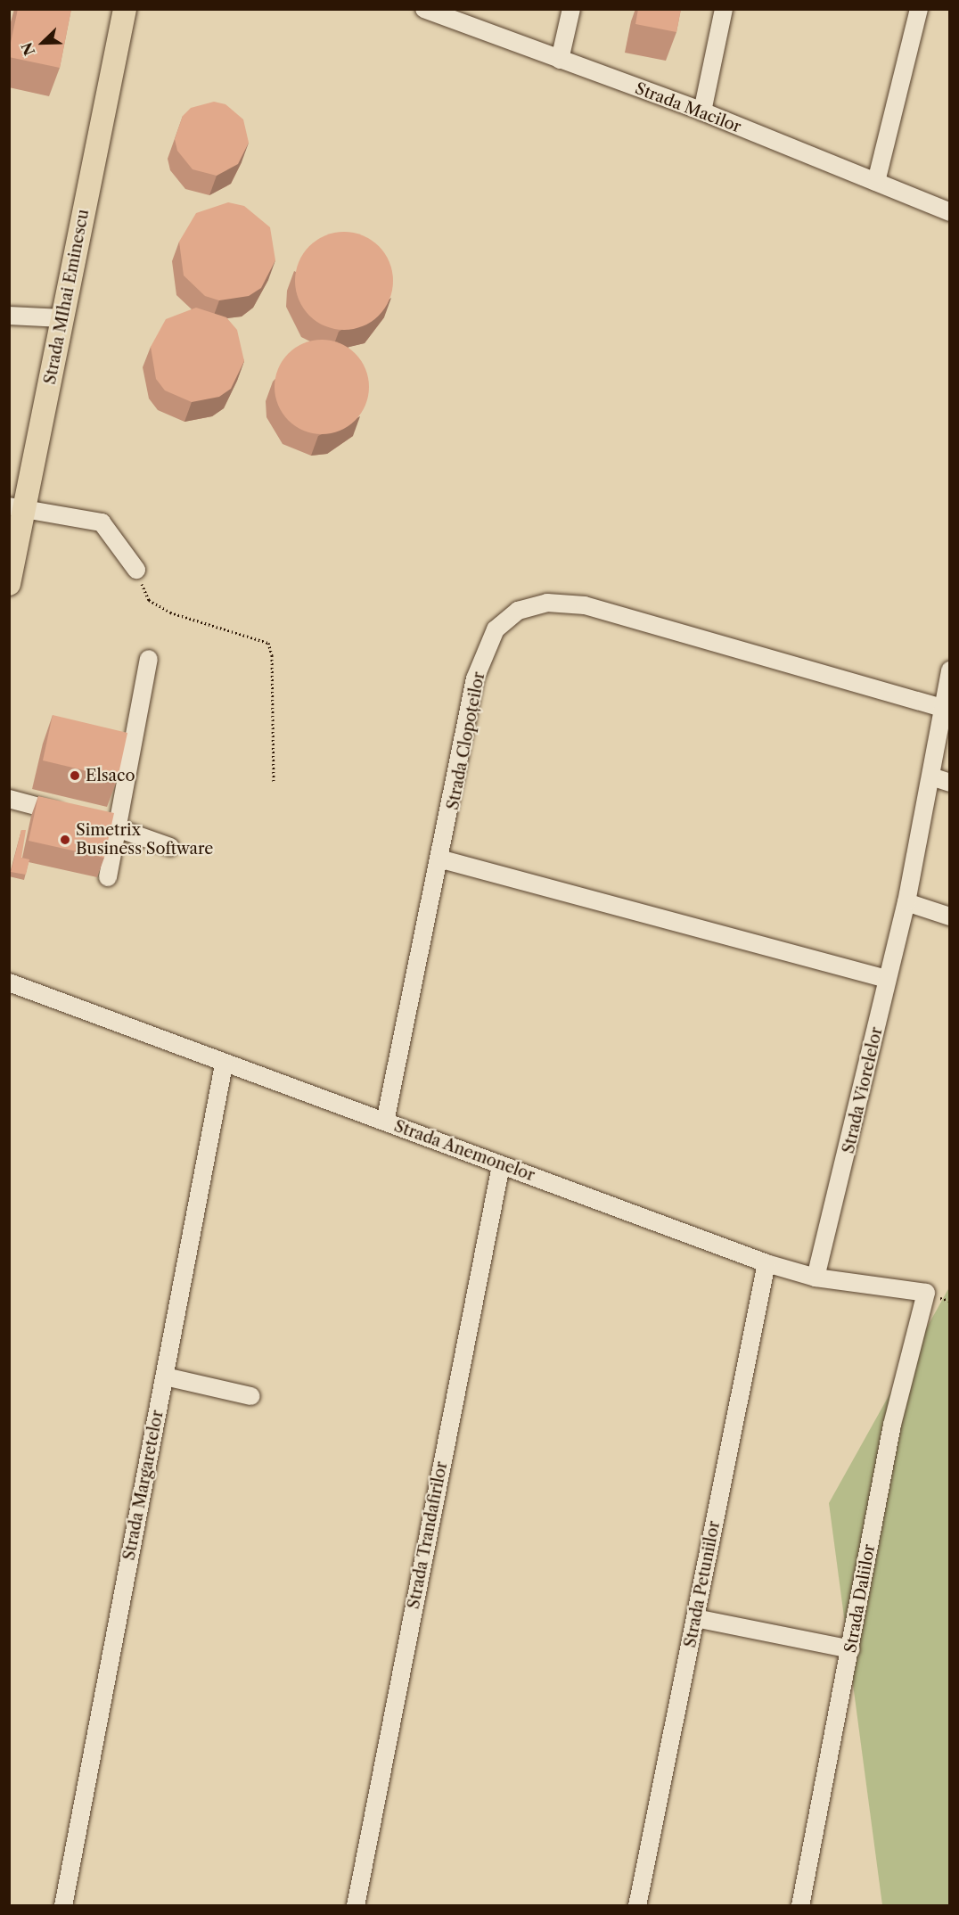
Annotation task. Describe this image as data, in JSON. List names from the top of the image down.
{
  "streets": {
    "main road": ["Strada MIhai Eminescu"],
    "street": [
      "Strada Macilor",
      "Strada Clopoțeilor",
      "Strada Viorelelor",
      "Strada Anemonelor",
      "Strada Margaretelor",
      "Strada Trandafirilor",
      "Strada Petuniilor",
      "Strada Daliilor"
    ]
  },
  "crossings": [
    ["Strada Clopoțeilor", "Strada Viorelelor"],
    ["Strada Clopoțeilor", "Strada Anemonelor"],
    ["Strada Viorelelor", "Strada Anemonelor"],
    ["Strada Anemonelor", "Strada Margaretelor"],
    ["Strada Anemonelor", "Strada Trandafirilor"],
    ["Strada Anemonelor", "Strada Petuniilor"],
    ["Strada Anemonelor", "Strada Daliilor"]
  ],
  "places": ["Elsaco", "Simetrix Business Software"],
  "north": "bottom left"
}
